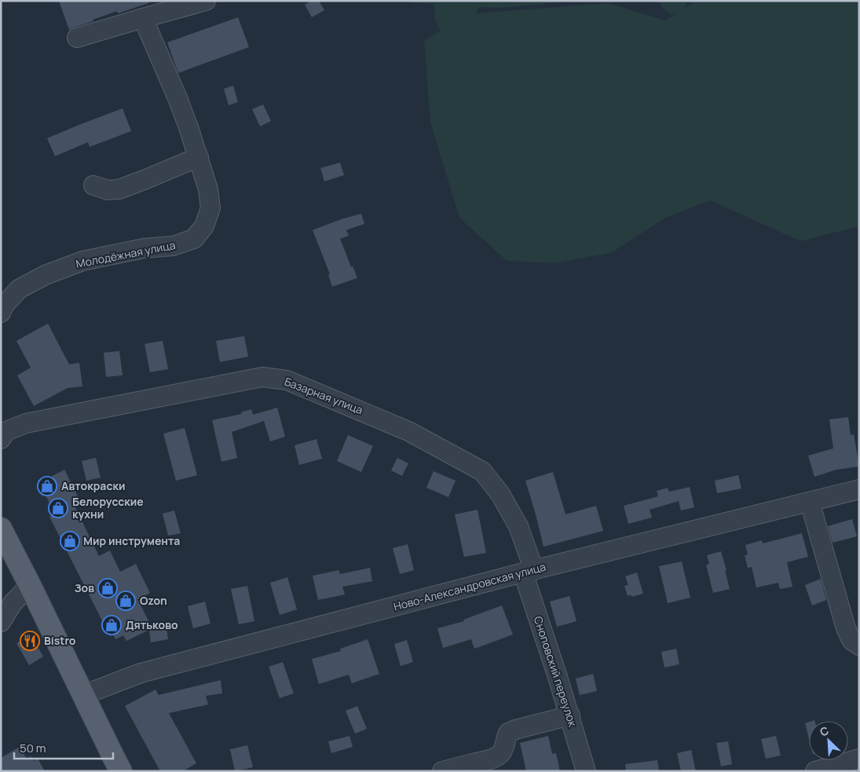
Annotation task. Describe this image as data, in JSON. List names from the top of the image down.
{
  "streets": {
    "street": [
      "Молодёжная улица",
      "Базарная улица",
      "Ново-Александровская улица",
      "Сноповский переулок"
    ]
  },
  "crossings": [
    ["Базарная улица", "Ново-Александровская улица"],
    ["Базарная улица", "Сноповский переулок"],
    ["Ново-Александровская улица", "Сноповский переулок"]
  ],
  "places": {
    "shop": [
      "Автокраски",
      "Белорусские кухни",
      "Мир инструмента",
      "Зов",
      "Ozon",
      "Дятьково"
    ],
    "restaurant": ["Bistro"]
  },
  "scale_bar": "50 m",
  "north": "top left"
}
